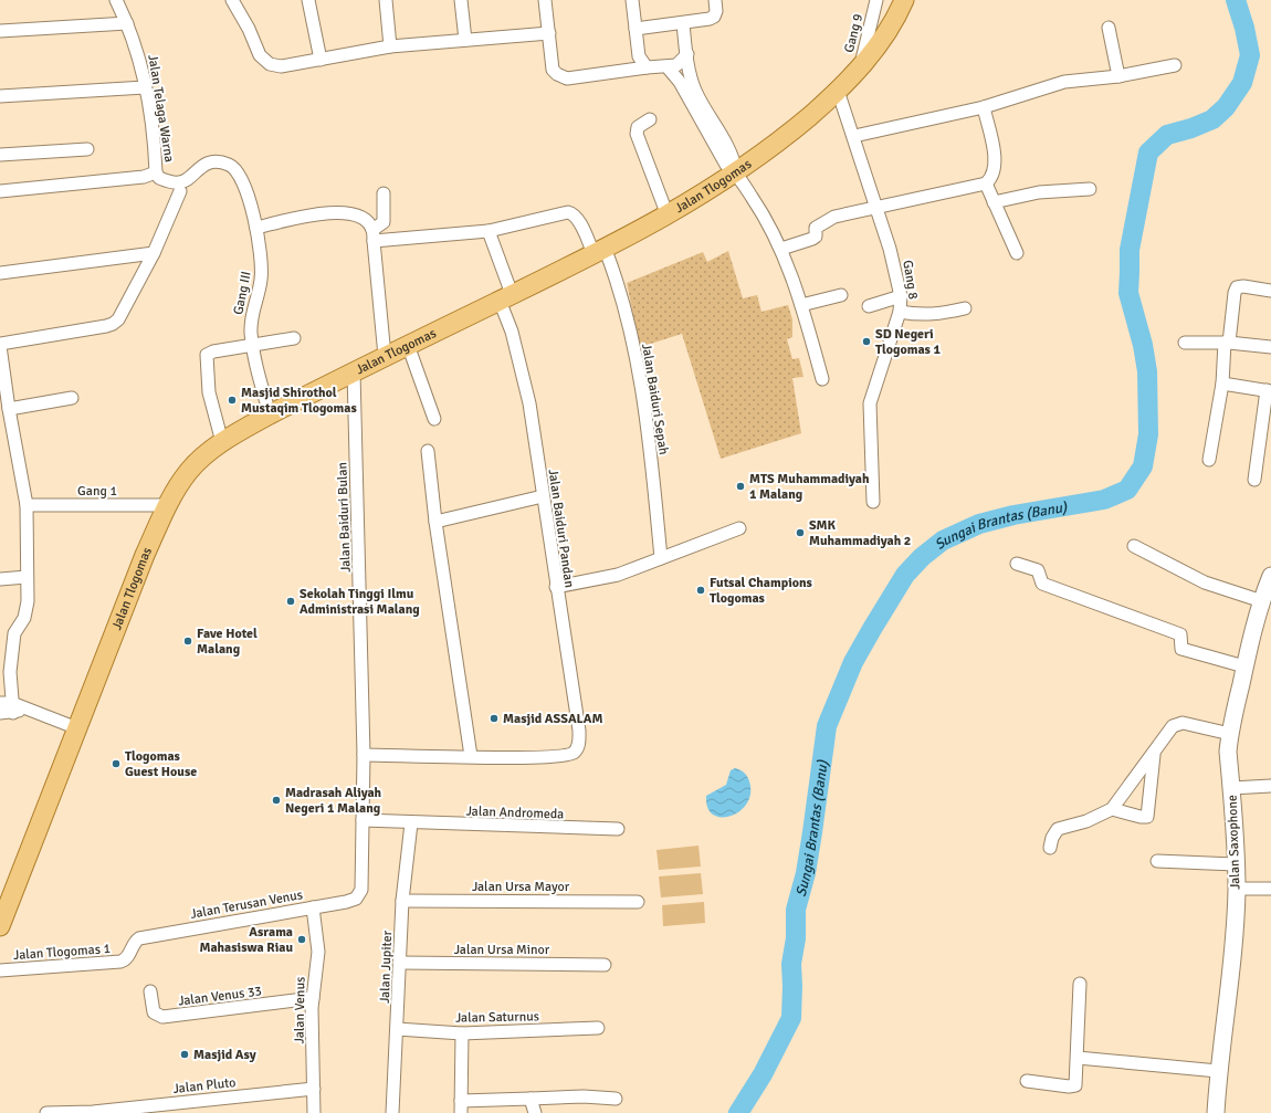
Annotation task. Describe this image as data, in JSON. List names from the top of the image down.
{
  "streets": {
    "main road": ["Jalan Tlogomas", "Jalan Saxophone"],
    "street": [
      "Gang 9",
      "Jalan Telaga Warna",
      "Gang 8",
      "Gang III",
      "Jalan Baiduri Sepah",
      "Gang 1",
      "Jalan Baiduri Bulan",
      "Jalan Baiduri Pandan",
      "Jalan Andromeda",
      "Jalan Ursa Mayor",
      "Jalan Terusan Venus",
      "Jalan Ursa Minor",
      "Jalan Tlogomas 1",
      "Jalan Jupiter",
      "Jalan Venus 33",
      "Jalan Venus",
      "Jalan Saturnus",
      "Jalan Pluto"
    ]
  },
  "crossings": [
    ["Gang 9", "Jalan Tlogomas"],
    ["Jalan Tlogomas", "Gang 8"],
    ["Jalan Tlogomas", "Gang III"],
    ["Jalan Tlogomas", "Jalan Baiduri Sepah"],
    ["Jalan Tlogomas", "Gang 1"],
    ["Jalan Tlogomas", "Jalan Baiduri Bulan"],
    ["Jalan Tlogomas", "Jalan Baiduri Pandan"],
    ["Jalan Baiduri Sepah", "Jalan Baiduri Pandan"],
    ["Jalan Baiduri Bulan", "Jalan Terusan Venus"],
    ["Jalan Andromeda", "Jalan Jupiter"],
    ["Jalan Ursa Mayor", "Jalan Jupiter"],
    ["Jalan Terusan Venus", "Jalan Tlogomas 1"],
    ["Jalan Terusan Venus", "Jalan Venus"],
    ["Jalan Ursa Minor", "Jalan Jupiter"],
    ["Jalan Jupiter", "Jalan Saturnus"],
    ["Jalan Venus 33", "Jalan Venus"],
    ["Jalan Venus", "Jalan Pluto"]
  ],
  "water": ["Sungai Brantas (Banu)"],
  "places": [
    "SD Negeri Tlogomas 1",
    "Masjid Shirothol Mustaqim Tlogomas",
    "MTS Muhammadiyah 1 Malang",
    "SMK Muhammadiyah 2",
    "Futsal Champions Tlogomas",
    "Sekolah Tinggi Ilmu Administrasi Malang",
    "Fave Hotel Malang",
    "Masjid ASSALAM",
    "Tlogomas Guest House",
    "Madrasah Aliyah Negeri 1 Malang",
    "Asrama Mahasiswa Riau",
    "Masjid Asy"
  ]
}
